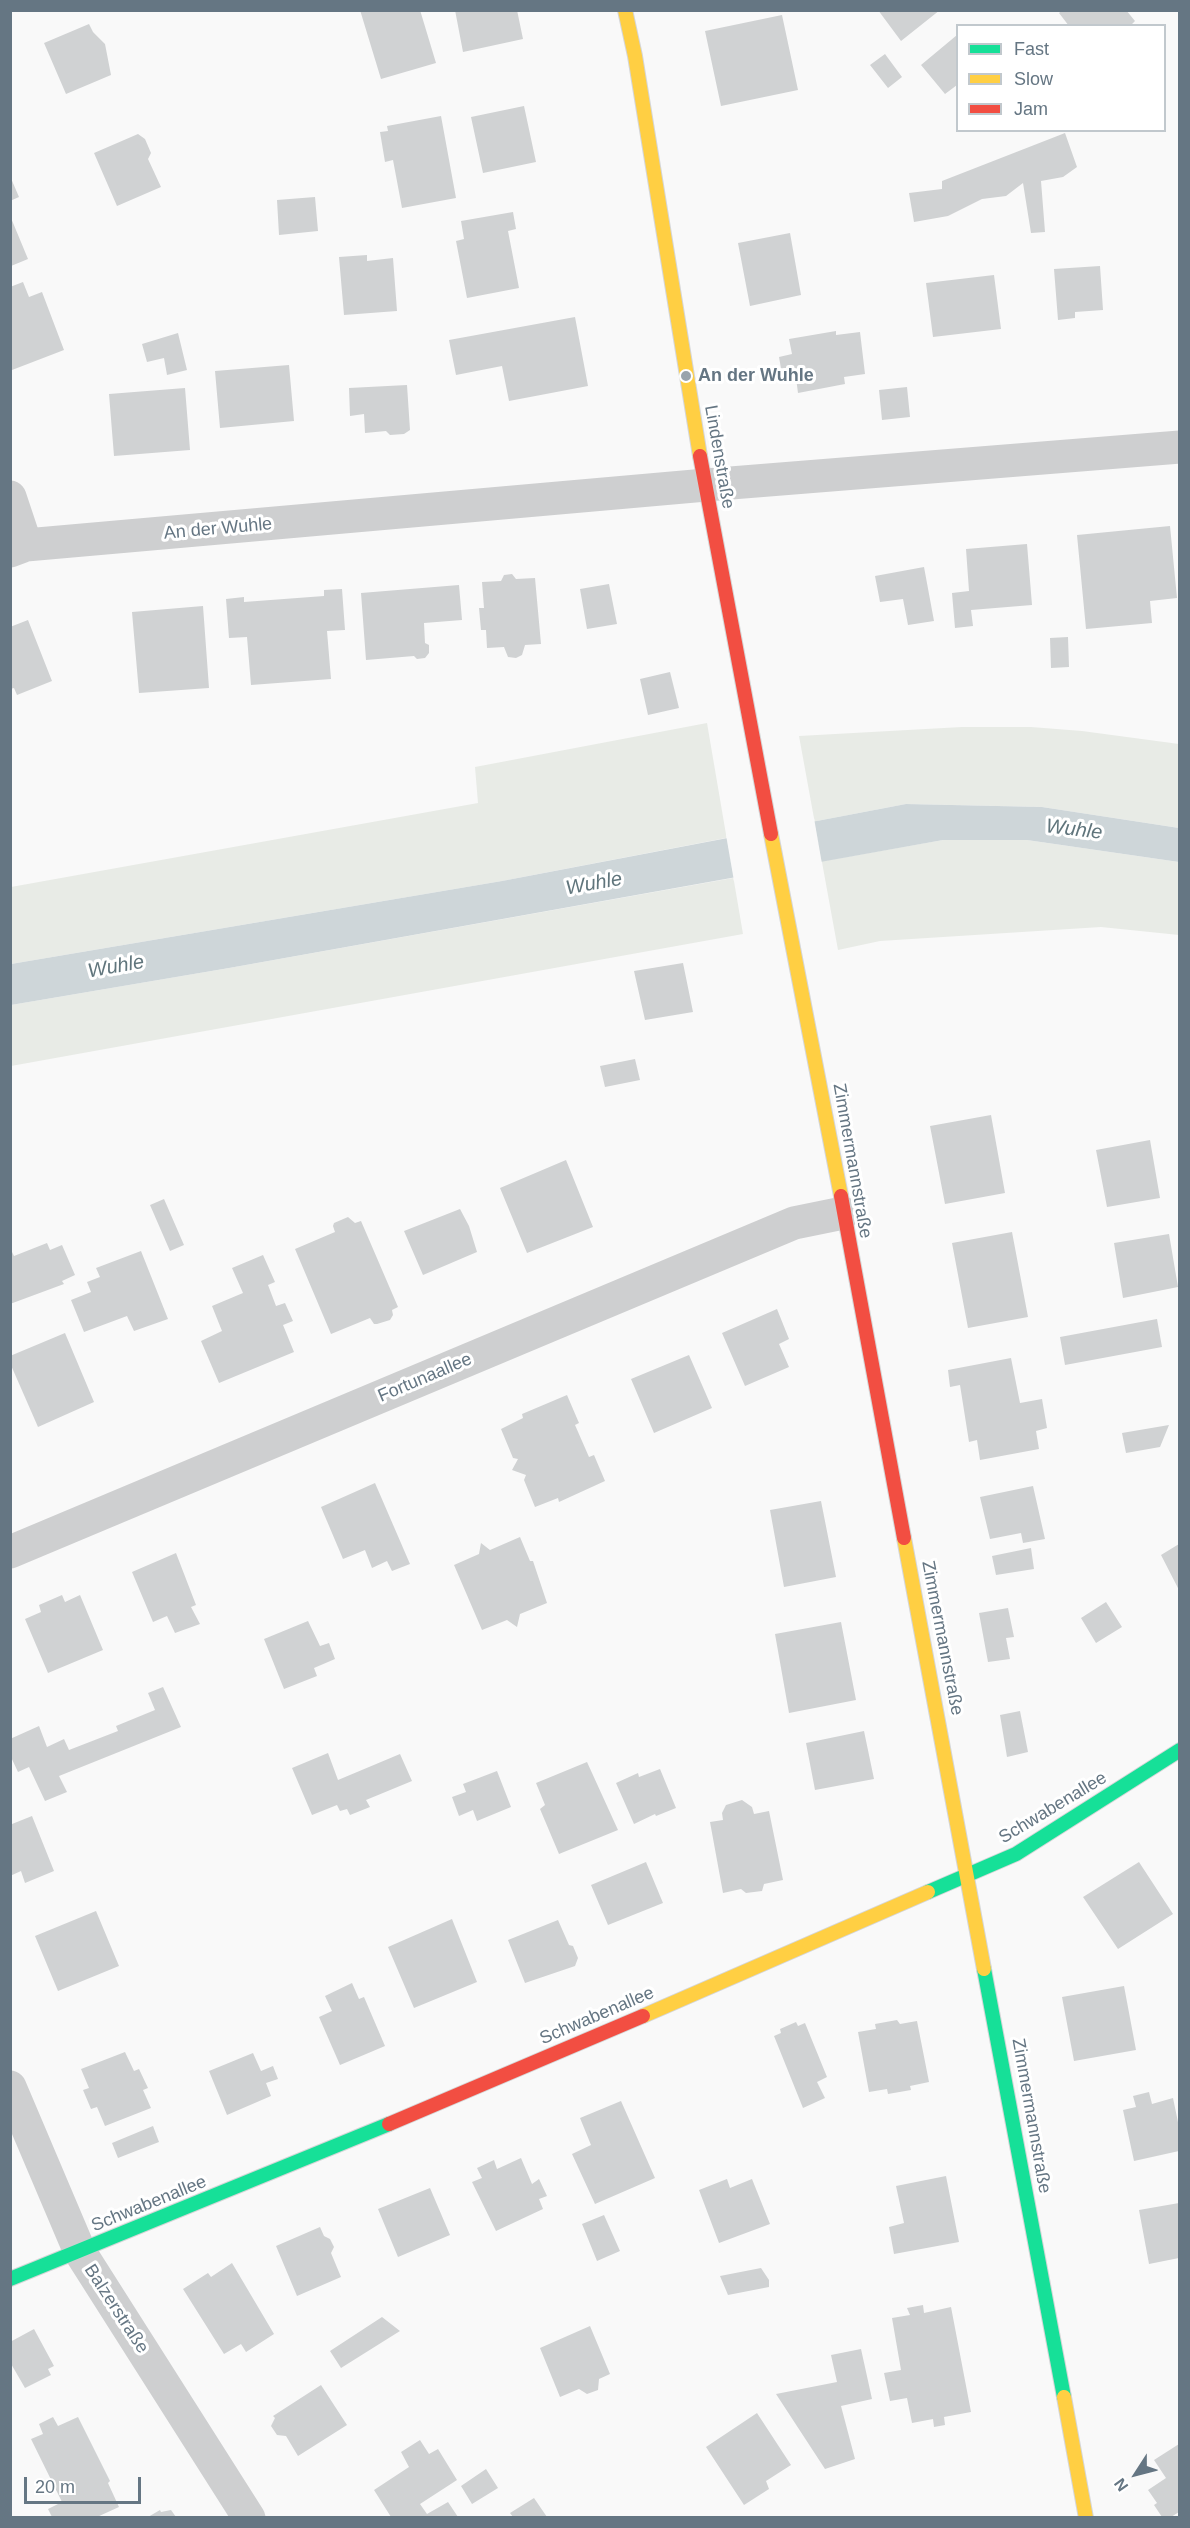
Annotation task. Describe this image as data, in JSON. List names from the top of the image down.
{
  "streets": {
    "street": [
      "Lindenstraße",
      "An der Wuhle",
      "Zimmermannstraße",
      "Fortunaallee",
      "Schwabenallee",
      "Balzerstraße"
    ]
  },
  "crossings": [
    ["Lindenstraße", "An der Wuhle"],
    ["Lindenstraße", "Zimmermannstraße"],
    ["Zimmermannstraße", "Fortunaallee"],
    ["Zimmermannstraße", "Schwabenallee"],
    ["Schwabenallee", "Balzerstraße"]
  ],
  "water": ["Wuhle"],
  "places": ["An der Wuhle"],
  "legend": ["Fast", "Slow", "Jam"],
  "scale_bar": "20 m",
  "north": "bottom left"
}
